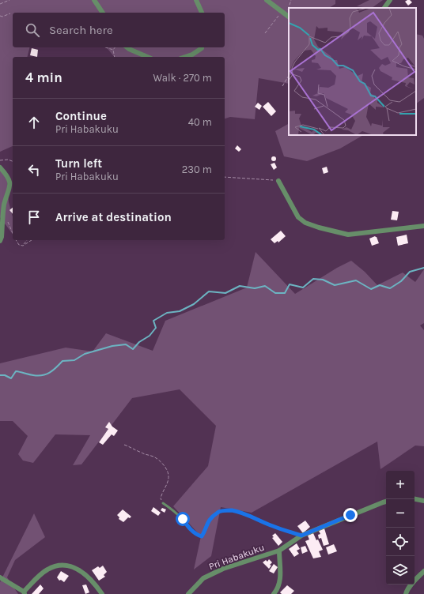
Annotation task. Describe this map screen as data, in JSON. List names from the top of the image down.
{
  "streets": {
    "street": ["Pri Habakuku"]
  },
  "page": {
    "search": "Search here",
    "heading": ["4 min", "Walk · 270 m"],
    "list": [
      ["Continue", "Pri Habakuku", "40 m"],
      ["Turn left", "Pri Habakuku", "230 m"],
      "Arrive at destination"
    ],
    "map_buttons": ["+", "−"]
  }
}
